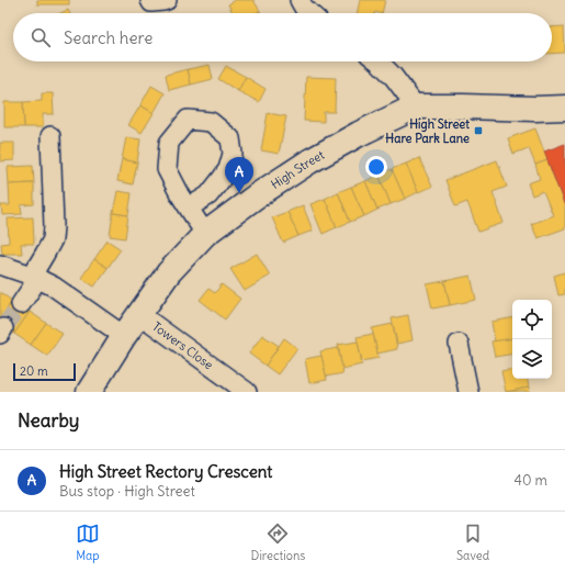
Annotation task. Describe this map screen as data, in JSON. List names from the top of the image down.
{
  "streets": {
    "street": ["High Street", "Towers Close"]
  },
  "crossings": [
    ["High Street", "Towers Close"]
  ],
  "places": {
    "transit": ["High Street Hare Park Lane"]
  },
  "scale_bar": "20 m",
  "page": {
    "search": "Search here",
    "pins": "A",
    "scale": "20 m",
    "heading": "Nearby",
    "list": [
      {
        "mark": "A",
        "name": "High Street Rectory Crescent",
        "note": "Bus stop · High Street",
        "value": "40 m"
      }
    ],
    "nav": ["Map", "Directions", "Saved"]
  }
}
